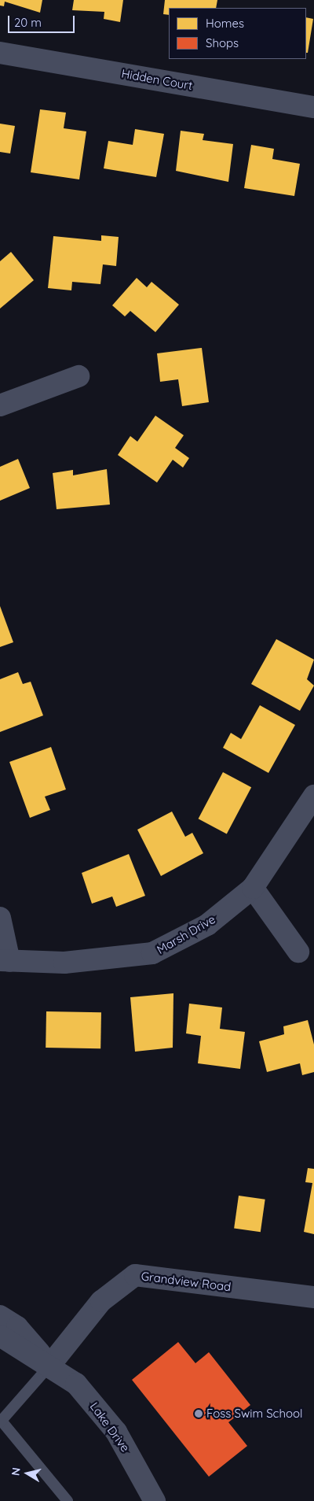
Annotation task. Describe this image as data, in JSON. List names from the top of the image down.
{
  "streets": {
    "street": [
      "Hidden Court",
      "Marsh Drive",
      "Grandview Road",
      "Lake Drive"
    ]
  },
  "crossings": [
    ["Grandview Road", "Lake Drive"]
  ],
  "places": ["Foss Swim School"],
  "legend": ["Homes", "Shops"],
  "scale_bar": "20 m",
  "north": "left"
}
